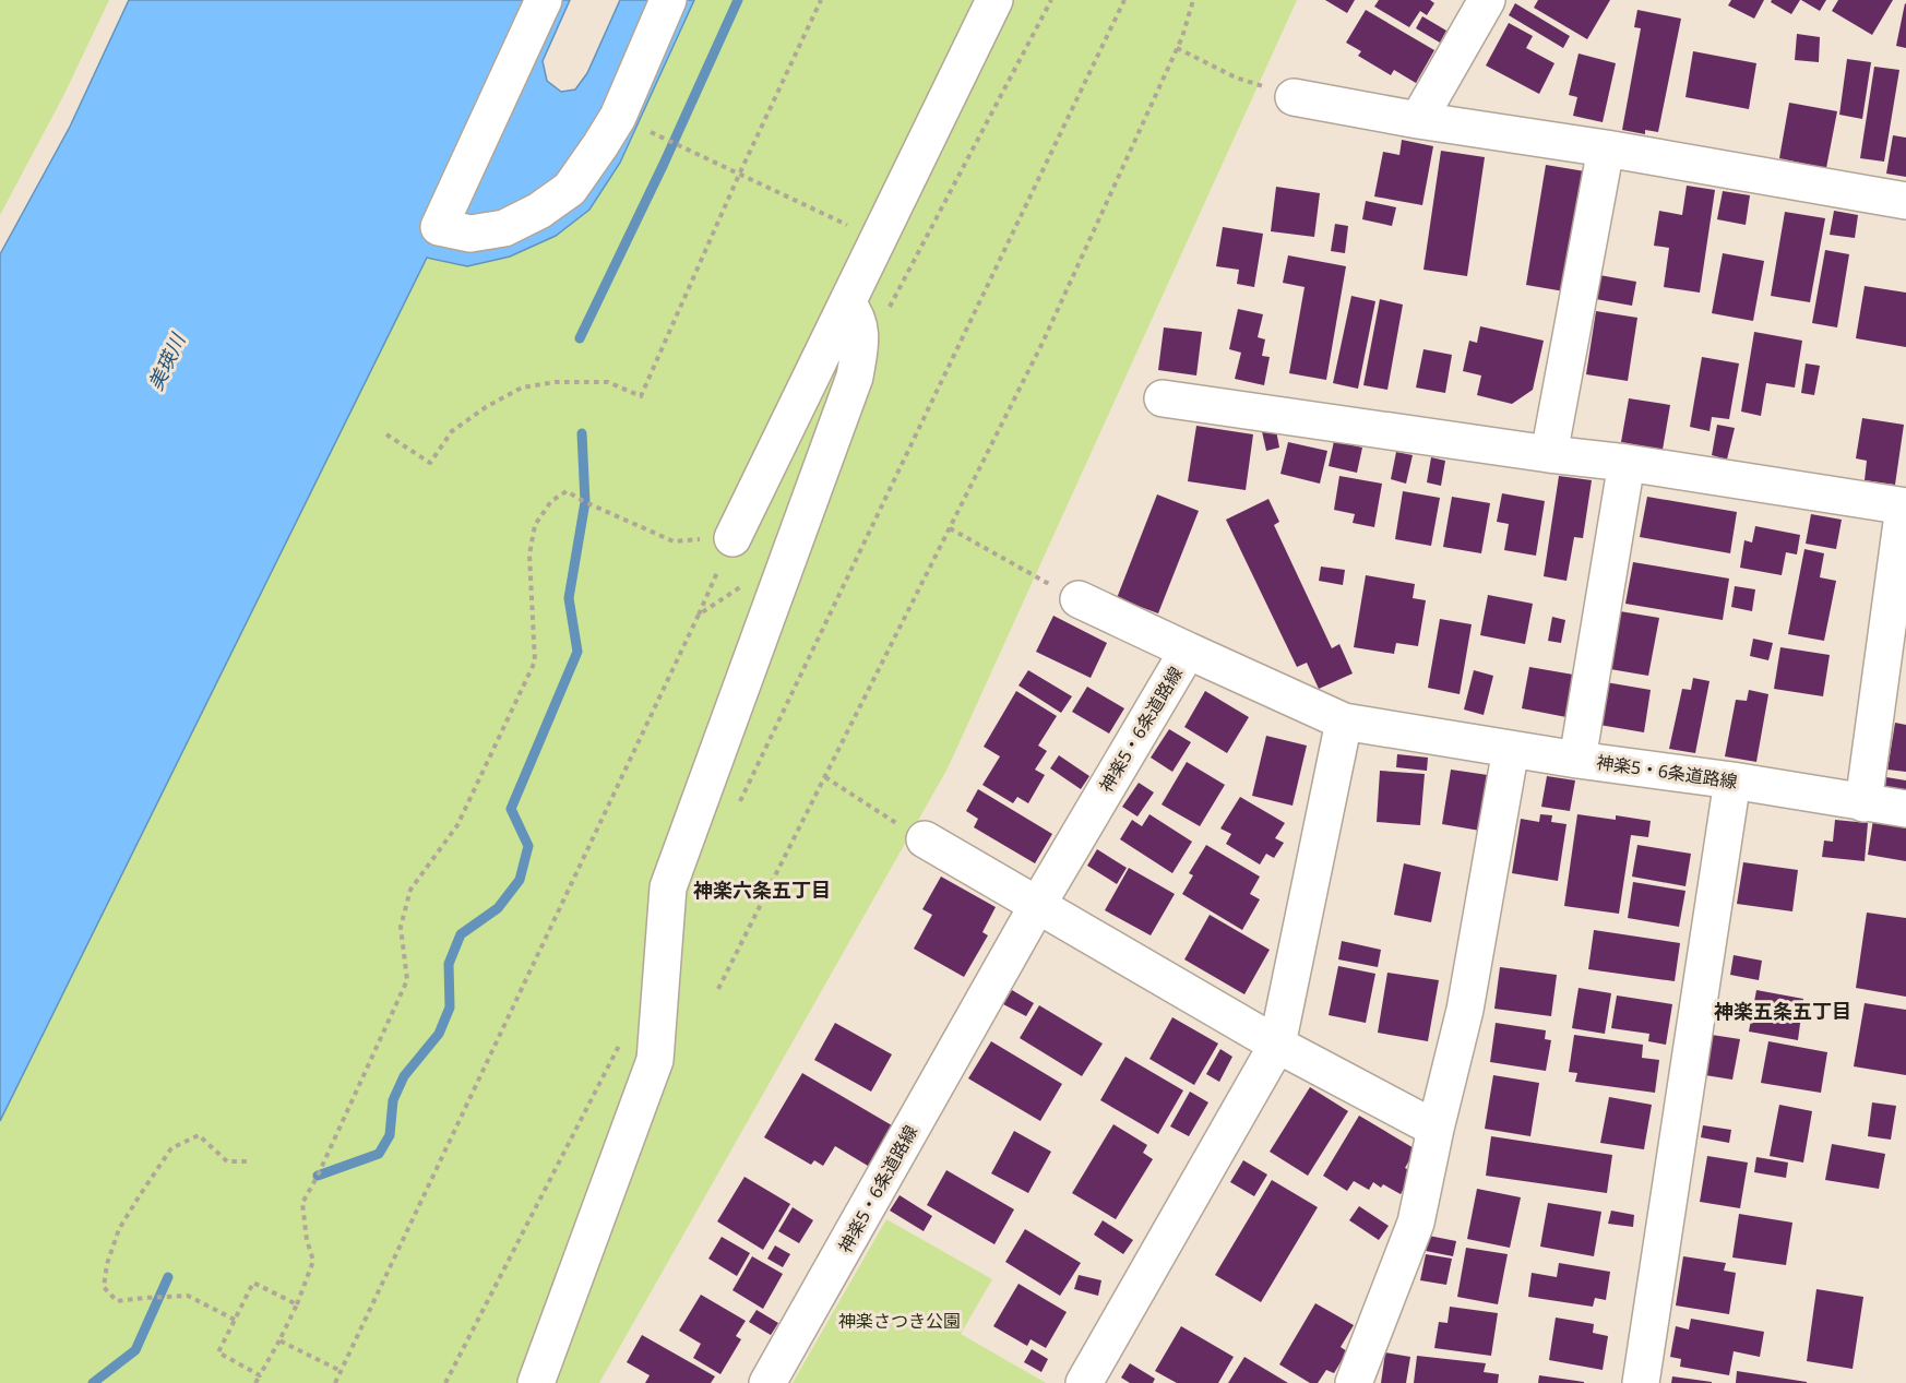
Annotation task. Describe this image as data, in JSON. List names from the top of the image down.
{
  "streets": {
    "street": ["神楽5・6条道路線"]
  },
  "districts": ["神楽六条五丁目", "神楽五条五丁目"],
  "water": ["美瑛川"],
  "parks": ["神楽さつき公園"]
}
